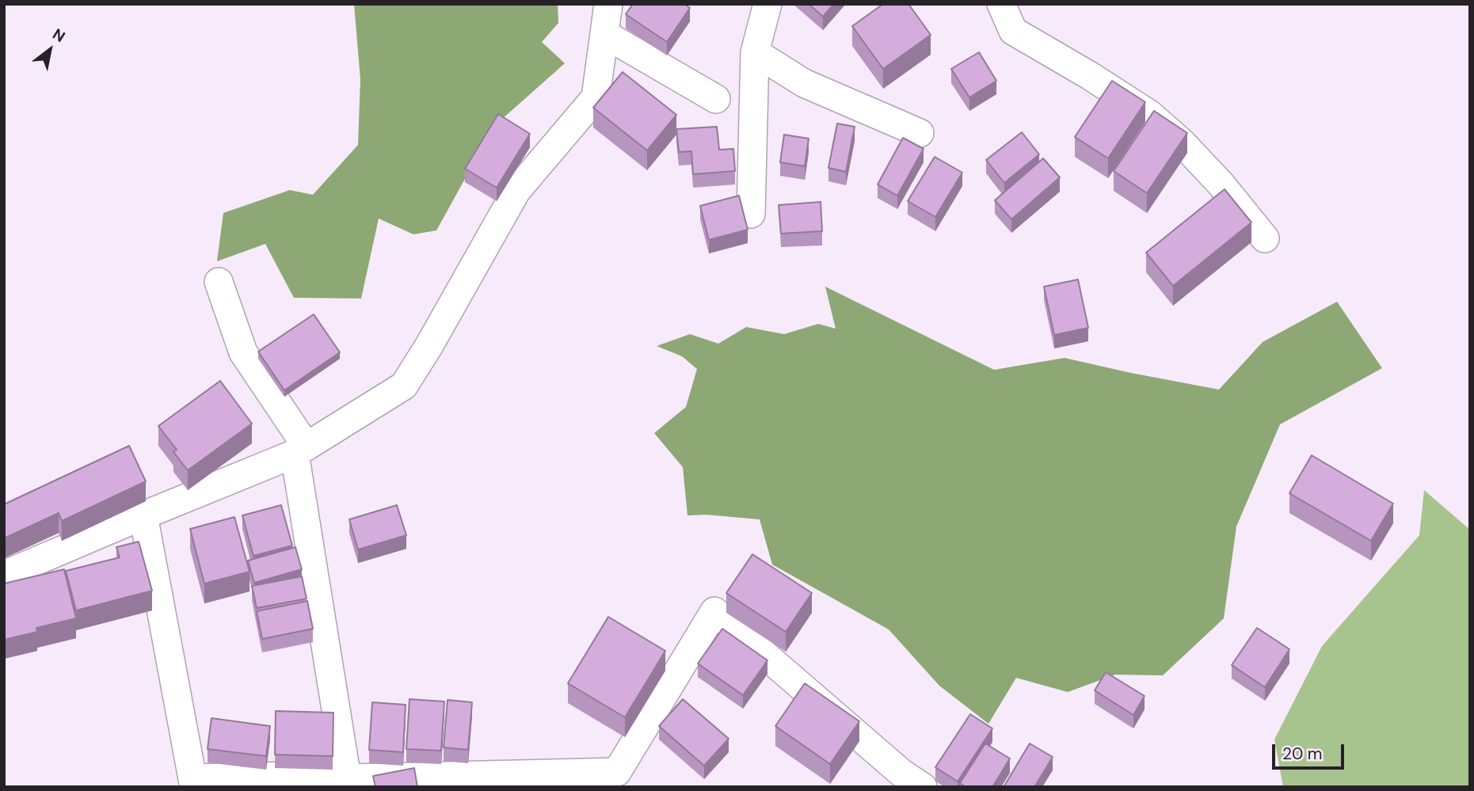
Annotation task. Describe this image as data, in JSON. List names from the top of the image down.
{
  "scale_bar": "20 m",
  "north": "top right"
}
